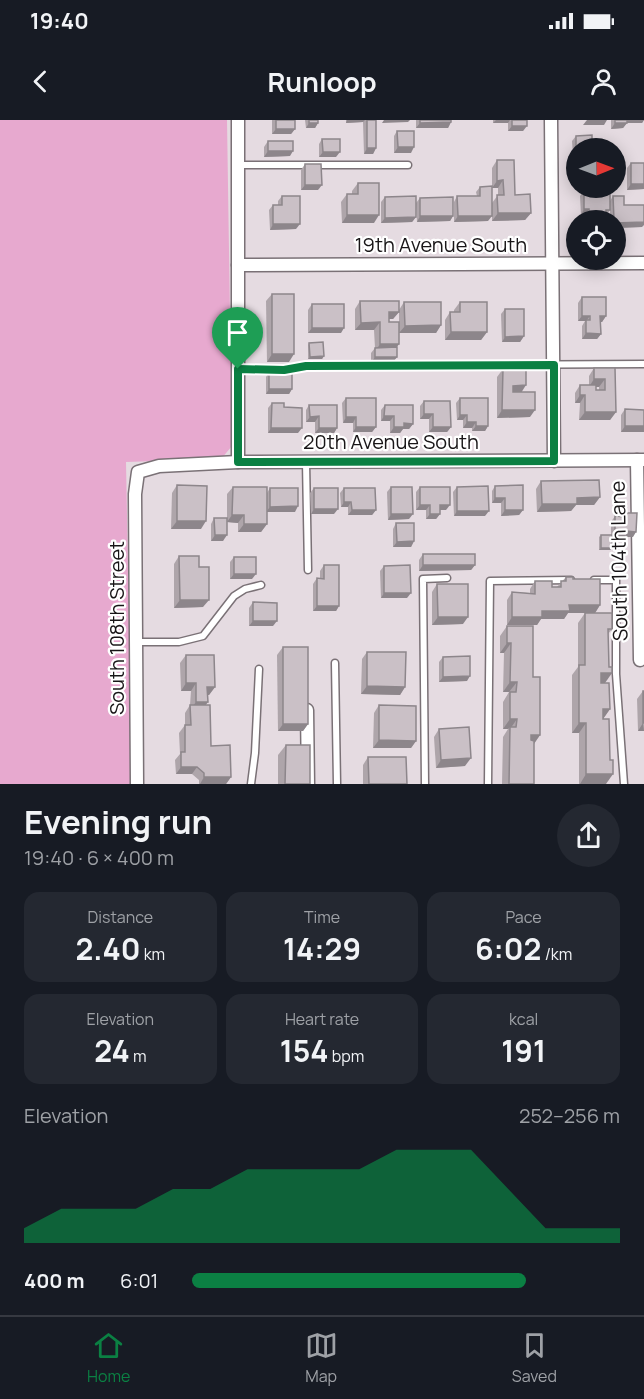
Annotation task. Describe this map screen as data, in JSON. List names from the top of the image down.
{
  "streets": {
    "street": [
      "19th Avenue South",
      "20th Avenue South",
      "South 104th Lane",
      "South 108th Street"
    ]
  },
  "crossings": [
    ["20th Avenue South", "South 104th Lane"],
    ["20th Avenue South", "South 108th Street"]
  ],
  "north": "right",
  "page": {
    "status": "19:40",
    "header": "Runloop",
    "heading": ["Evening run", "19:40 · 6 × 400 m"],
    "stats": [
      ["Distance", "2.40 km"],
      ["Time", "14:29"],
      ["Pace", "6:02 /km"],
      ["Elevation", "24 m"],
      ["Heart rate", "154 bpm"],
      ["kcal", "191"]
    ],
    "chart": ["Elevation", "252–256 m"],
    "list": [
      {
        "name": "400 m",
        "note": "6:01"
      }
    ],
    "tabs": ["Home", "Map", "Saved"]
  }
}
